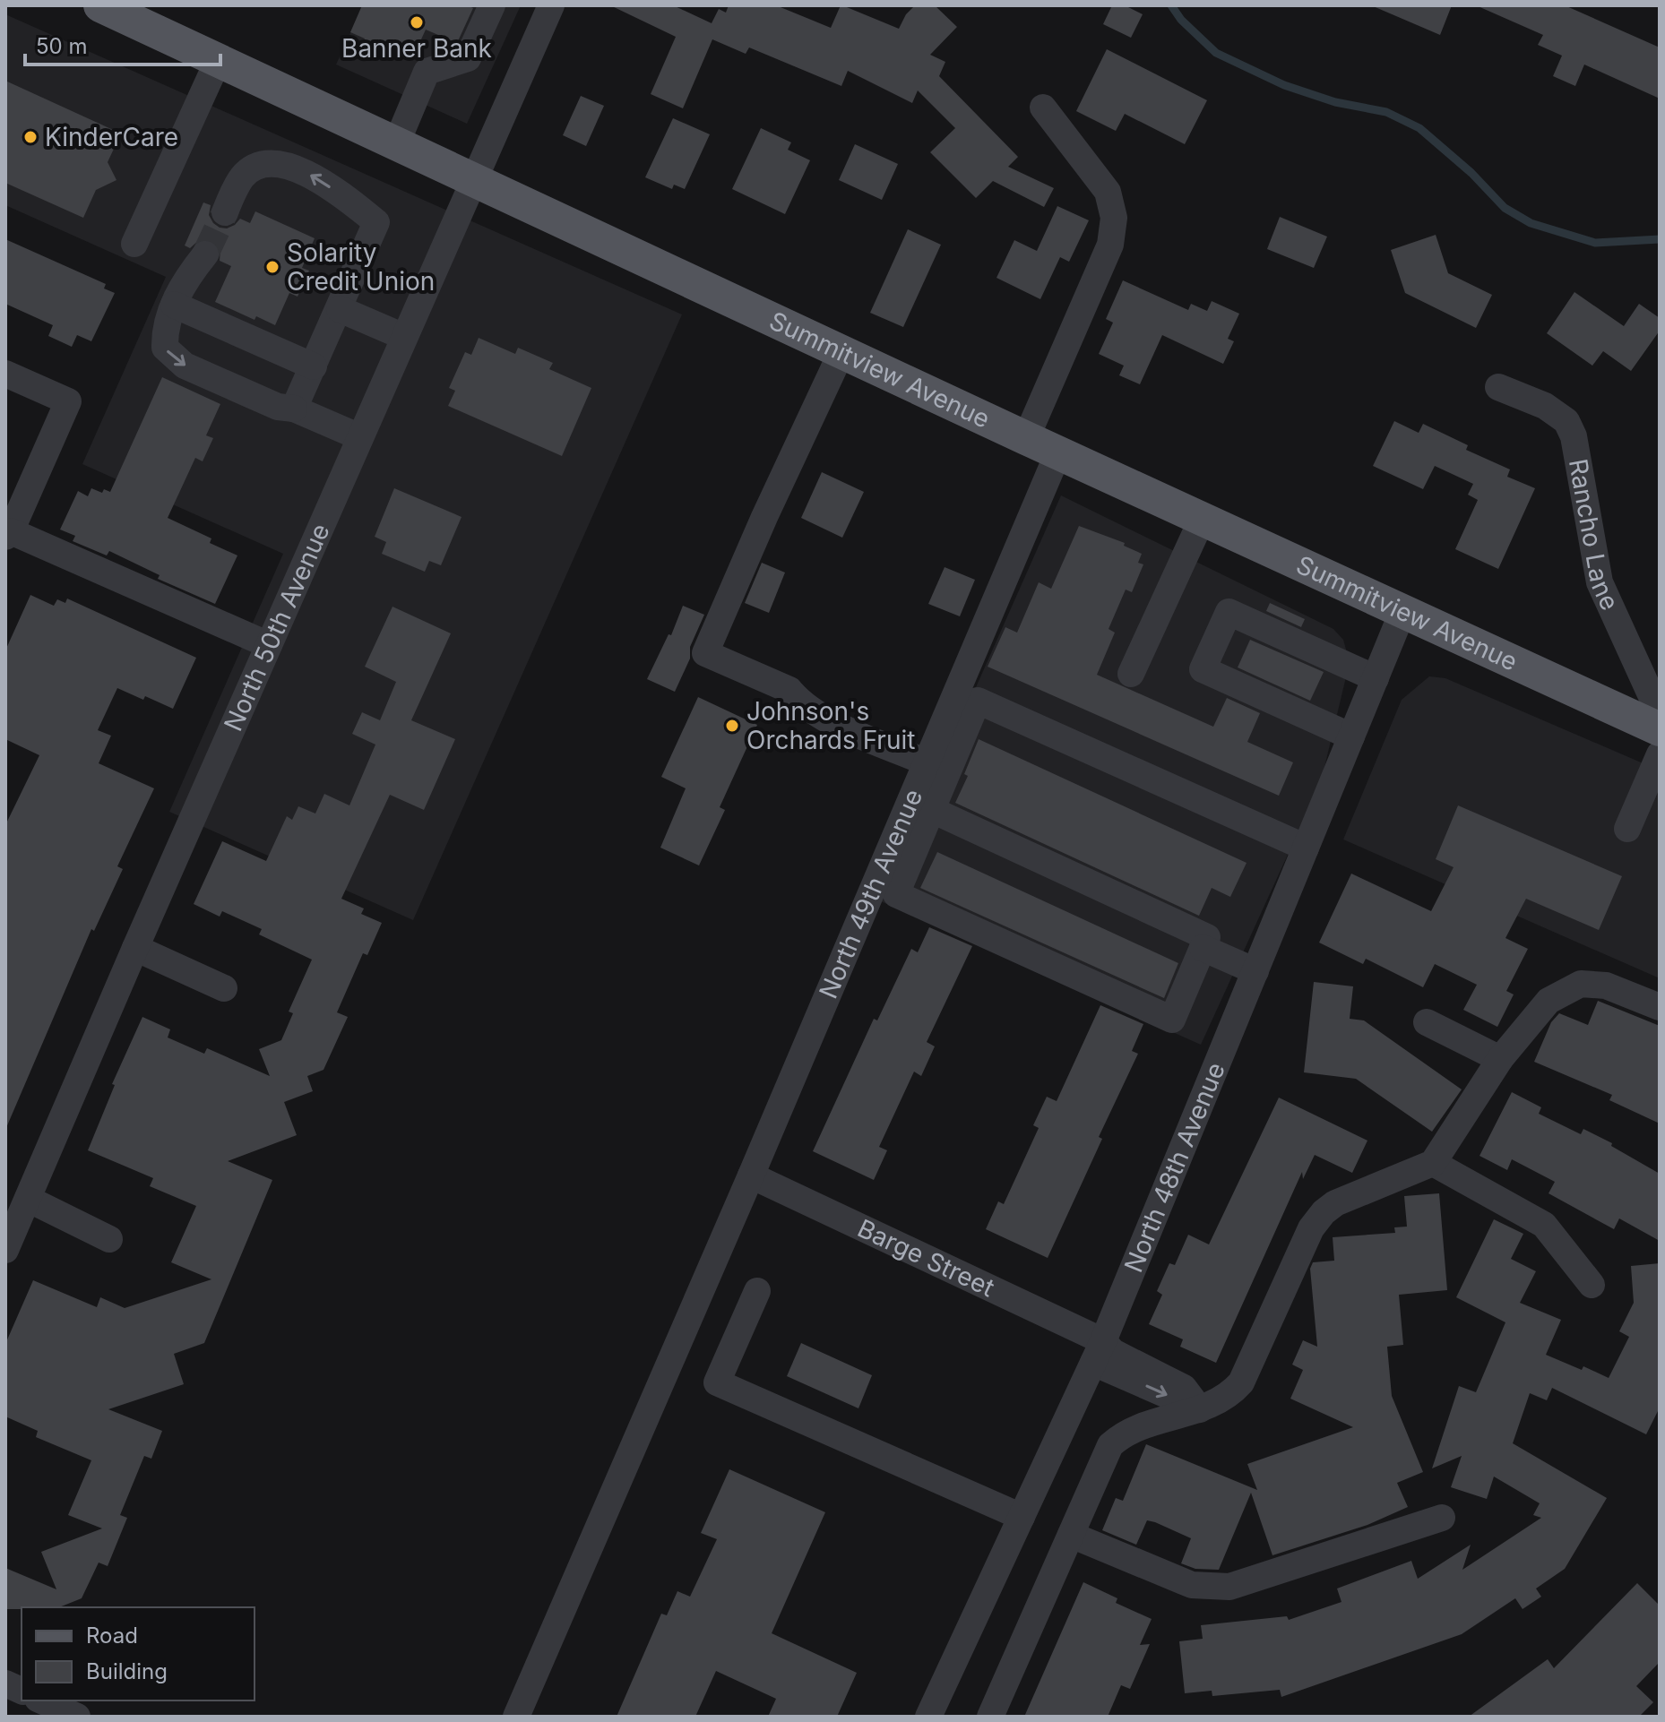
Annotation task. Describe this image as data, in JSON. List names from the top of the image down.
{
  "streets": {
    "main road": ["Summitview Avenue"],
    "street": [
      "Rancho Lane",
      "North 50th Avenue",
      "North 49th Avenue",
      "North 48th Avenue",
      "Barge Street"
    ]
  },
  "crossings": [
    ["Summitview Avenue", "North 50th Avenue"],
    ["Summitview Avenue", "North 49th Avenue"],
    ["Summitview Avenue", "North 48th Avenue"],
    ["North 49th Avenue", "Barge Street"],
    ["North 48th Avenue", "Barge Street"]
  ],
  "places": [
    "Banner Bank",
    "KinderCare",
    "Solarity Credit Union",
    "Johnson's Orchards Fruit"
  ],
  "legend": ["Road", "Building"],
  "scale_bar": "50 m"
}
